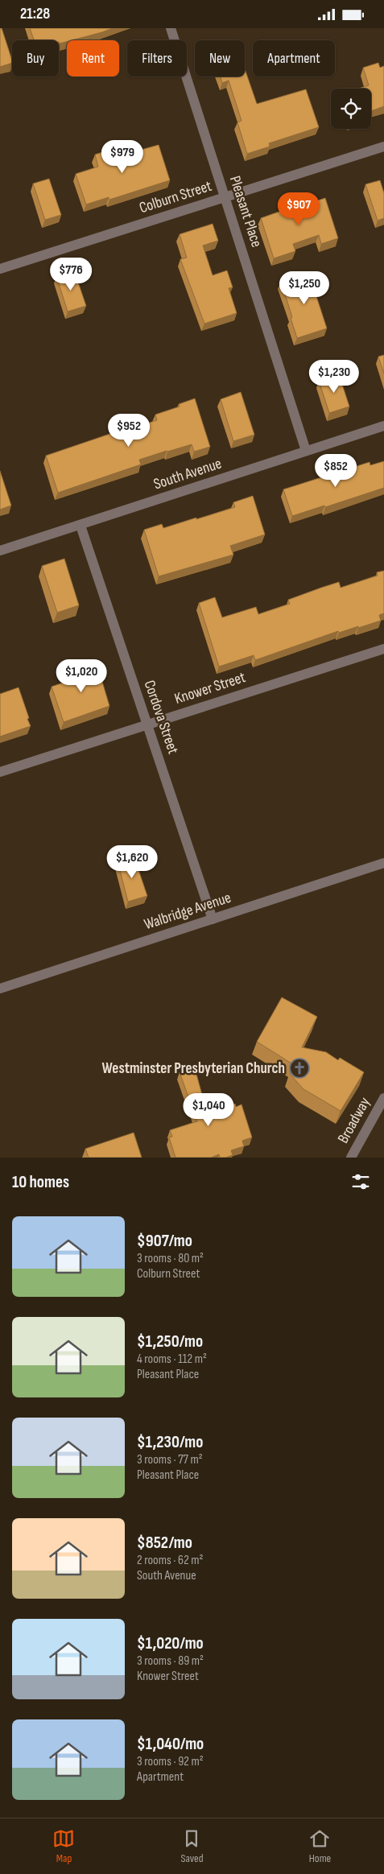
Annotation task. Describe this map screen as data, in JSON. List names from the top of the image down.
{
  "streets": {
    "street": [
      "Colburn Street",
      "Pleasant Place",
      "South Avenue",
      "Knower Street",
      "Cordova Street",
      "Walbridge Avenue",
      "Broadway"
    ]
  },
  "crossings": [
    ["Colburn Street", "Pleasant Place"],
    ["Pleasant Place", "South Avenue"],
    ["South Avenue", "Cordova Street"],
    ["Knower Street", "Cordova Street"],
    ["Cordova Street", "Walbridge Avenue"]
  ],
  "places": {
    "church": ["Westminster Presbyterian Church"]
  },
  "page": {
    "status": "21:28",
    "chip": [
      "Buy",
      "Rent",
      "Filters",
      "New",
      "Apartment"
    ],
    "price": [
      "$979",
      "$907",
      "$776",
      "$1,250",
      "$1,230",
      "$952",
      "$852",
      "$1,020",
      "$1,620",
      "$1,040"
    ],
    "heading": "10 homes",
    "list": [
      {
        "name": "$907/mo",
        "note": "3 rooms · 80 m² · Colburn Street"
      },
      {
        "name": "$1,250/mo",
        "note": "4 rooms · 112 m² · Pleasant Place"
      },
      {
        "name": "$1,230/mo",
        "note": "3 rooms · 77 m² · Pleasant Place"
      },
      {
        "name": "$852/mo",
        "note": "2 rooms · 62 m² · South Avenue"
      },
      {
        "name": "$1,020/mo",
        "note": "3 rooms · 89 m² · Knower Street"
      },
      {
        "name": "$1,040/mo",
        "note": "3 rooms · 92 m² · Apartment"
      }
    ],
    "tabs": ["Map", "Saved", "Home"]
  }
}
